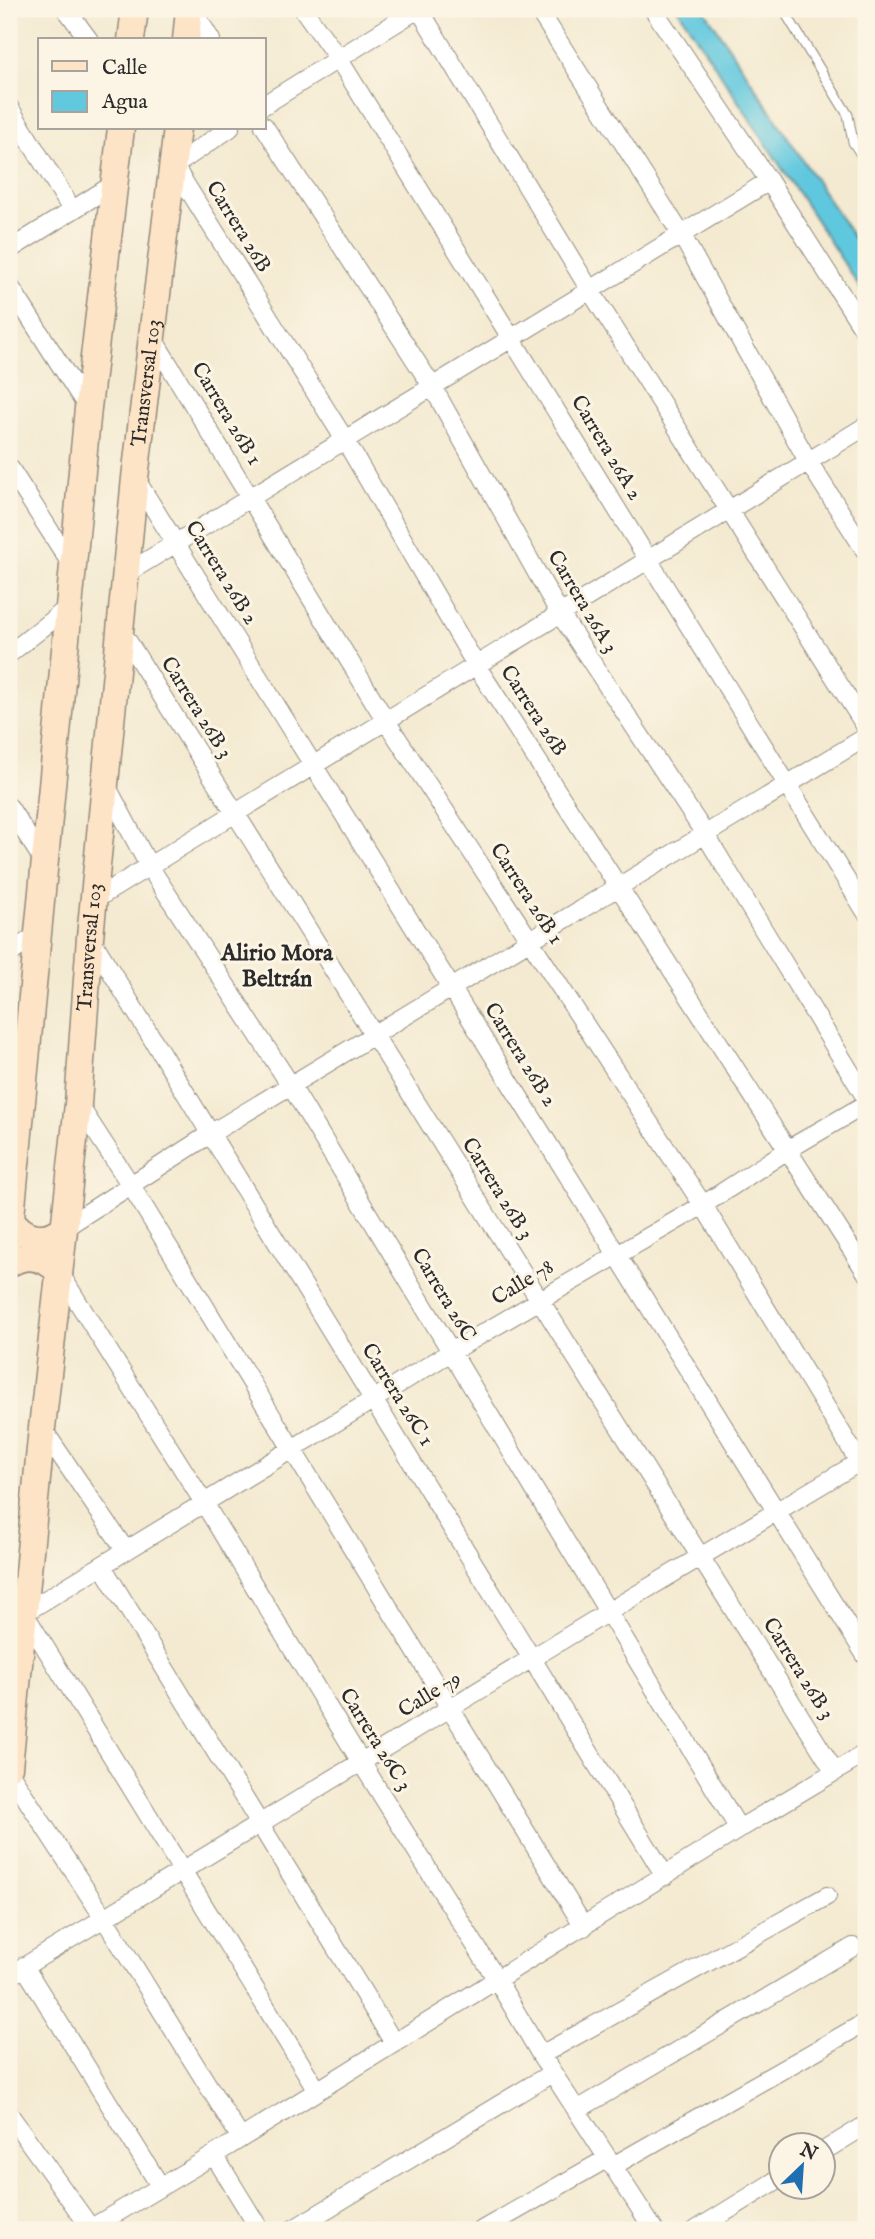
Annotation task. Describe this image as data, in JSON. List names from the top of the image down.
{
  "streets": {
    "street": [
      "Carrera 26B",
      "Transversal 103",
      "Carrera 26B 1",
      "Carrera 26A 2",
      "Carrera 26B 2",
      "Carrera 26A 3",
      "Carrera 26B 3",
      "Calle 78",
      "Carrera 26C",
      "Carrera 26C 1",
      "Calle 79",
      "Carrera 26C 3"
    ]
  },
  "crossings": [
    ["Carrera 26B", "Transversal 103"],
    ["Carrera 26B", "Calle 78"],
    ["Transversal 103", "Carrera 26B 1"],
    ["Transversal 103", "Carrera 26B 2"],
    ["Transversal 103", "Carrera 26B 3"],
    ["Transversal 103", "Calle 78"],
    ["Transversal 103", "Carrera 26C"],
    ["Transversal 103", "Carrera 26C 1"],
    ["Transversal 103", "Carrera 26C 3"],
    ["Carrera 26B 1", "Calle 78"],
    ["Carrera 26B 1", "Calle 79"],
    ["Carrera 26B 2", "Calle 78"],
    ["Carrera 26B 2", "Calle 79"],
    ["Carrera 26B 3", "Calle 78"],
    ["Carrera 26B 3", "Calle 79"],
    ["Calle 78", "Carrera 26C"],
    ["Calle 78", "Carrera 26C 1"],
    ["Calle 78", "Carrera 26C 3"],
    ["Carrera 26C", "Calle 79"],
    ["Carrera 26C 1", "Calle 79"],
    ["Calle 79", "Carrera 26C 3"]
  ],
  "districts": ["Alirio Mora Beltrán"],
  "legend": ["Calle", "Agua"],
  "north": "top right"
}
